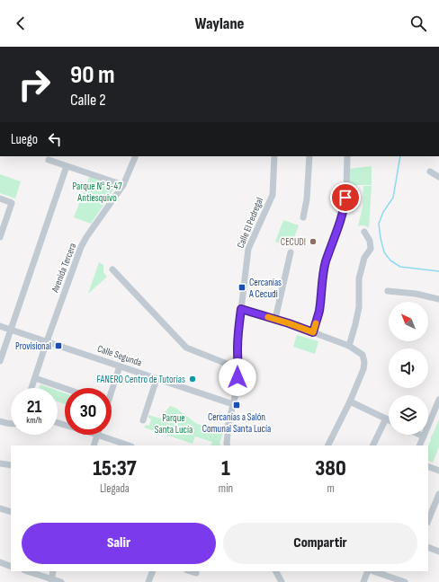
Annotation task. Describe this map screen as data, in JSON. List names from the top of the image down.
{
  "streets": {
    "street": ["Calle El Pedregal", "Avenida Tercera", "Calle Segunda"]
  },
  "crossings": [
    ["Calle El Pedregal", "Calle Segunda"],
    ["Avenida Tercera", "Calle Segunda"]
  ],
  "parks": ["Parque N° 5-47 Antiesquivo", "Parque Santa Lucía"],
  "places": {
    "other": ["CECUDI", "FANERO Centro de Tutorías"],
    "transit": ["Cercanías A Cecudi", "Provisional", "Cercanías a Salón Comunal Santa Lucía"]
  },
  "north": "top left",
  "page": {
    "header": "Waylane",
    "turn": ["90 m", "Calle 2"],
    "then": "Luego",
    "speed": "21 km/h",
    "limit": "30",
    "eta": [
      "15:37",
      "Llegada",
      "1",
      "min",
      "380",
      "m"
    ],
    "buttons": ["Salir", "Compartir"]
  }
}
